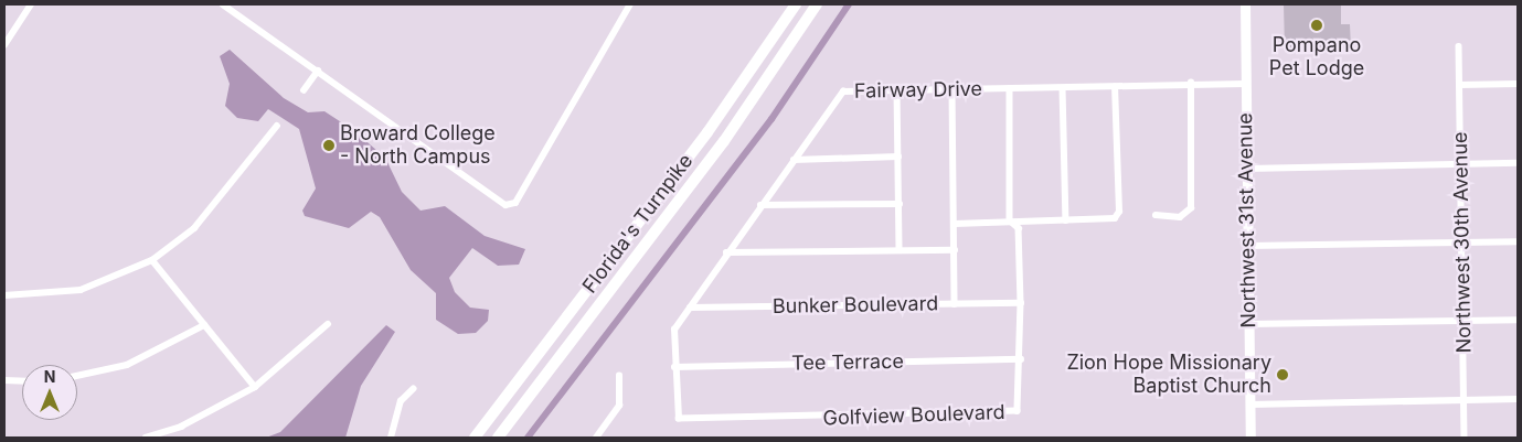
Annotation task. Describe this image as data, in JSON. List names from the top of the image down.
{
  "streets": {
    "highway": ["Florida's Turnpike"],
    "main road": ["Northwest 31st Avenue"],
    "street": [
      "Fairway Drive",
      "Northwest 30th Avenue",
      "Bunker Boulevard",
      "Tee Terrace",
      "Golfview Boulevard"
    ]
  },
  "crossings": [
    ["Fairway Drive", "Northwest 31st Avenue"],
    ["Fairway Drive", "Bunker Boulevard"],
    ["Fairway Drive", "Tee Terrace"],
    ["Fairway Drive", "Golfview Boulevard"],
    ["Bunker Boulevard", "Golfview Boulevard"],
    ["Tee Terrace", "Golfview Boulevard"]
  ],
  "places": ["Pompano Pet Lodge", "Broward College - North Campus", "Zion Hope Missionary Baptist Church"],
  "north": "top"
}
